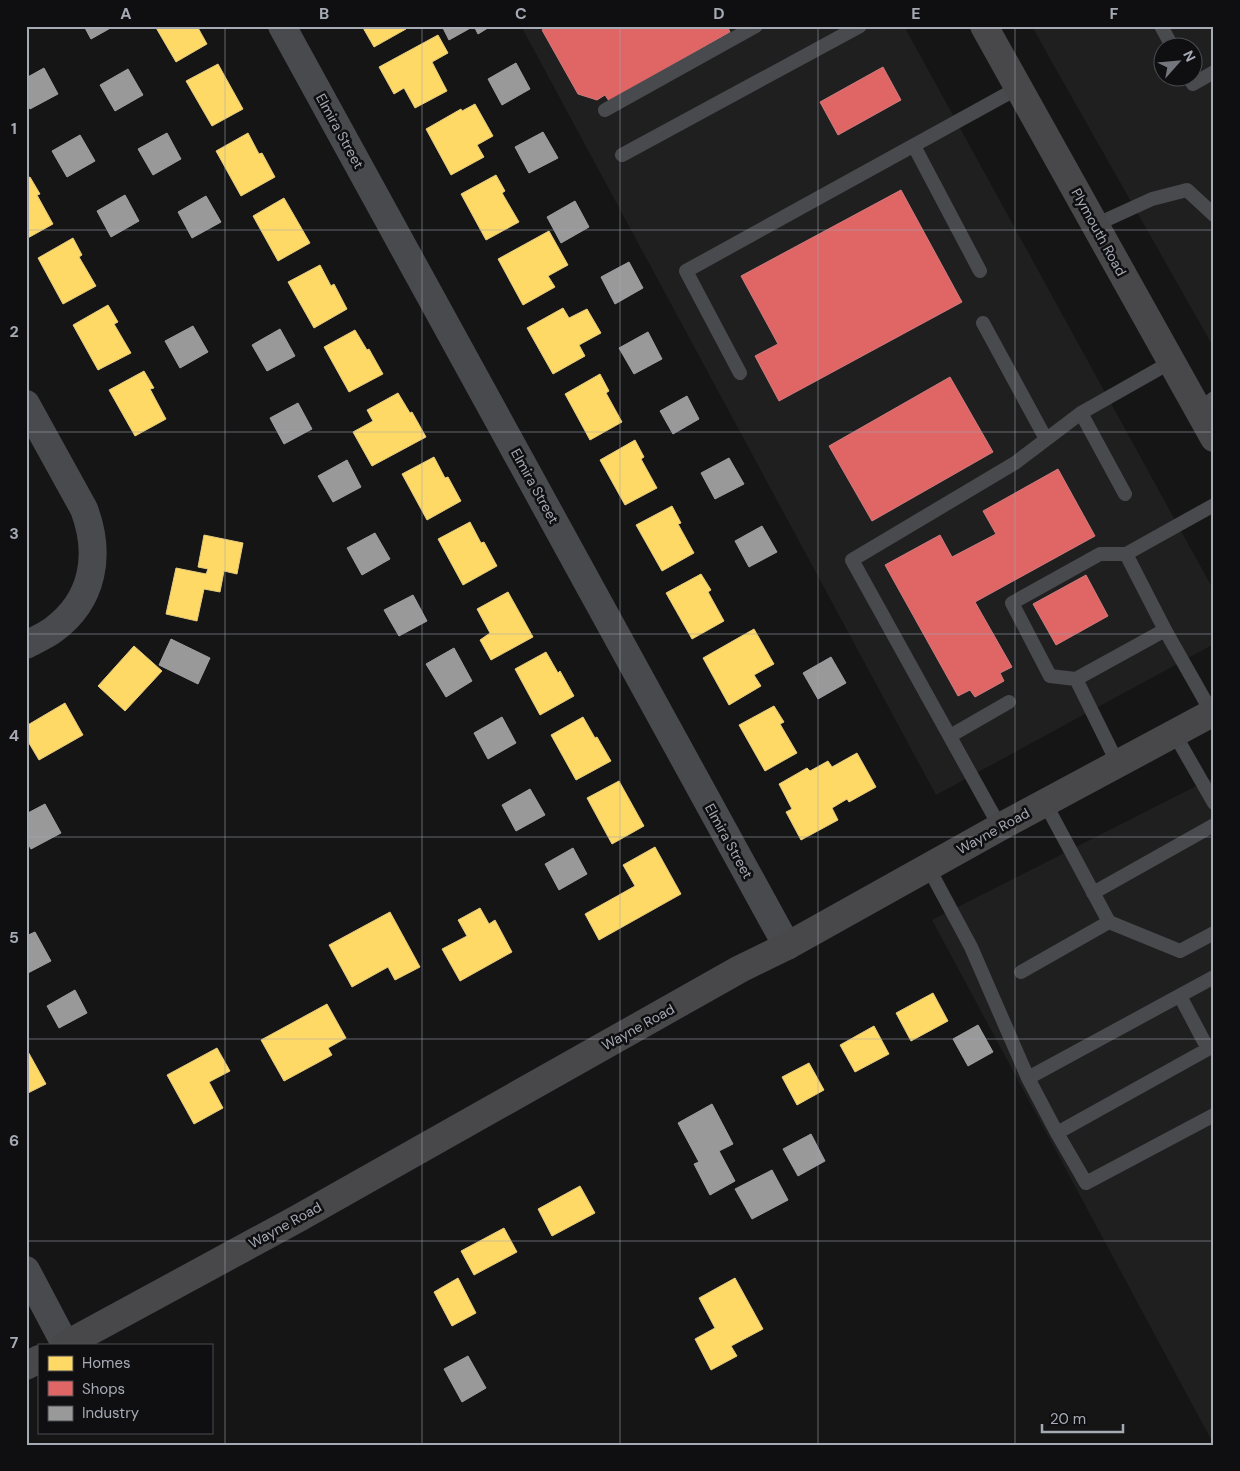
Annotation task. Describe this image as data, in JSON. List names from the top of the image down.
{
  "streets": {
    "main road": ["Plymouth Road", "Wayne Road"],
    "street": ["Elmira Street"]
  },
  "crossings": [
    ["Elmira Street", "Wayne Road"]
  ],
  "legend": ["Homes", "Shops", "Industry"],
  "scale_bar": "20 m",
  "north": "top right",
  "grid": {
    "columns": [
      "A",
      "B",
      "C",
      "D",
      "E",
      "F"
    ],
    "rows": [
      "1",
      "2",
      "3",
      "4",
      "5",
      "6",
      "7"
    ]
  }
}
